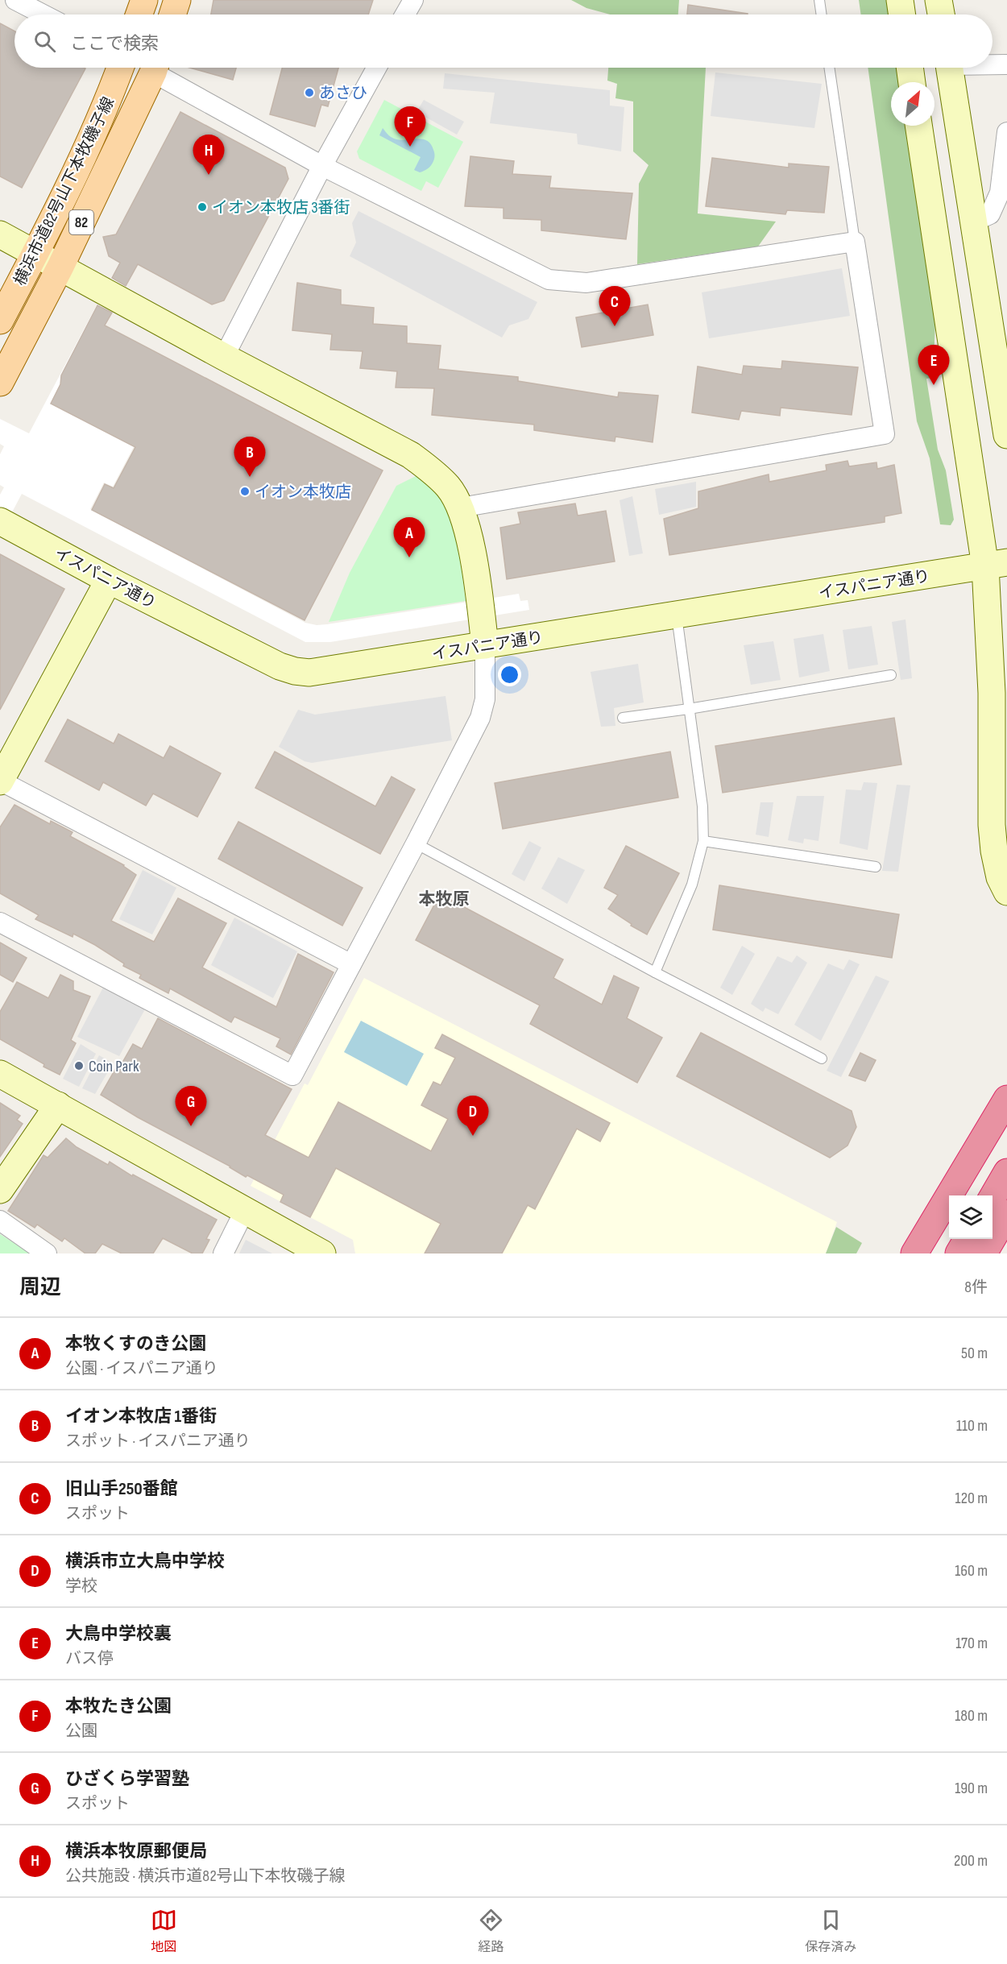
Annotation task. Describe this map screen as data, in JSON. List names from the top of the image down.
{
  "streets": {
    "main road": ["横浜市道82号山下本牧磯子線", "82"],
    "street": ["イスパニア通り"]
  },
  "districts": ["本牧原"],
  "places": [
    "あさひ",
    "イオン本牧店 3番街",
    "イオン本牧店",
    "Coin Park"
  ],
  "north": "top right",
  "page": {
    "search": "ここで検索",
    "pins": [
      "F",
      "H",
      "C",
      "E",
      "B",
      "A",
      "G",
      "D"
    ],
    "heading": ["周辺", "8件"],
    "list": [
      {
        "mark": "A",
        "name": "本牧くすのき公園",
        "note": "公園 · イスパニア通り",
        "value": "50 m"
      },
      {
        "mark": "B",
        "name": "イオン本牧店 1番街",
        "note": "スポット · イスパニア通り",
        "value": "110 m"
      },
      {
        "mark": "C",
        "name": "旧山手250番館",
        "note": "スポット",
        "value": "120 m"
      },
      {
        "mark": "D",
        "name": "横浜市立大鳥中学校",
        "note": "学校",
        "value": "160 m"
      },
      {
        "mark": "E",
        "name": "大鳥中学校裏",
        "note": "バス停",
        "value": "170 m"
      },
      {
        "mark": "F",
        "name": "本牧たき公園",
        "note": "公園",
        "value": "180 m"
      },
      {
        "mark": "G",
        "name": "ひざくら学習塾",
        "note": "スポット",
        "value": "190 m"
      },
      {
        "mark": "H",
        "name": "横浜本牧原郵便局",
        "note": "公共施設 · 横浜市道82号山下本牧磯子線",
        "value": "200 m"
      }
    ],
    "nav": ["地図", "経路", "保存済み"]
  }
}
